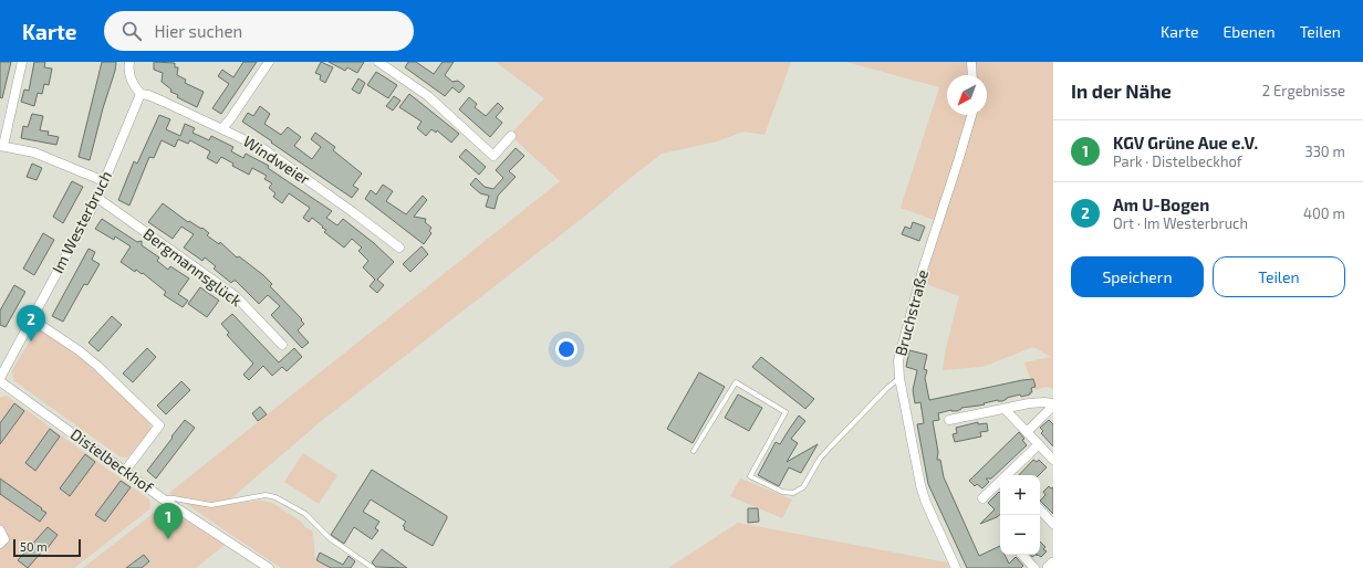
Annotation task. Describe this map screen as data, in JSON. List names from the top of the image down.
{
  "streets": {
    "street": [
      "Windweier",
      "Im Westerbruch",
      "Bergmannsglück",
      "Bruchstraße",
      "Distelbeckhof"
    ]
  },
  "crossings": [
    ["Windweier", "Im Westerbruch"],
    ["Im Westerbruch", "Bergmannsglück"]
  ],
  "scale_bar": "50 m",
  "north": "bottom left",
  "page": {
    "header": "Karte",
    "search": "Hier suchen",
    "nav": ["Karte", "Ebenen", "Teilen"],
    "heading": ["In der Nähe", "2 Ergebnisse"],
    "list": [
      {
        "mark": "1",
        "name": "KGV Grüne Aue e.V.",
        "note": "Park · Distelbeckhof",
        "value": "330 m"
      },
      {
        "mark": "2",
        "name": "Am U-Bogen",
        "note": "Ort · Im Westerbruch",
        "value": "400 m"
      }
    ],
    "buttons": ["Speichern", "Teilen"],
    "pins": ["2", "1"],
    "map_buttons": ["+", "−"],
    "scale": "50 m"
  }
}
